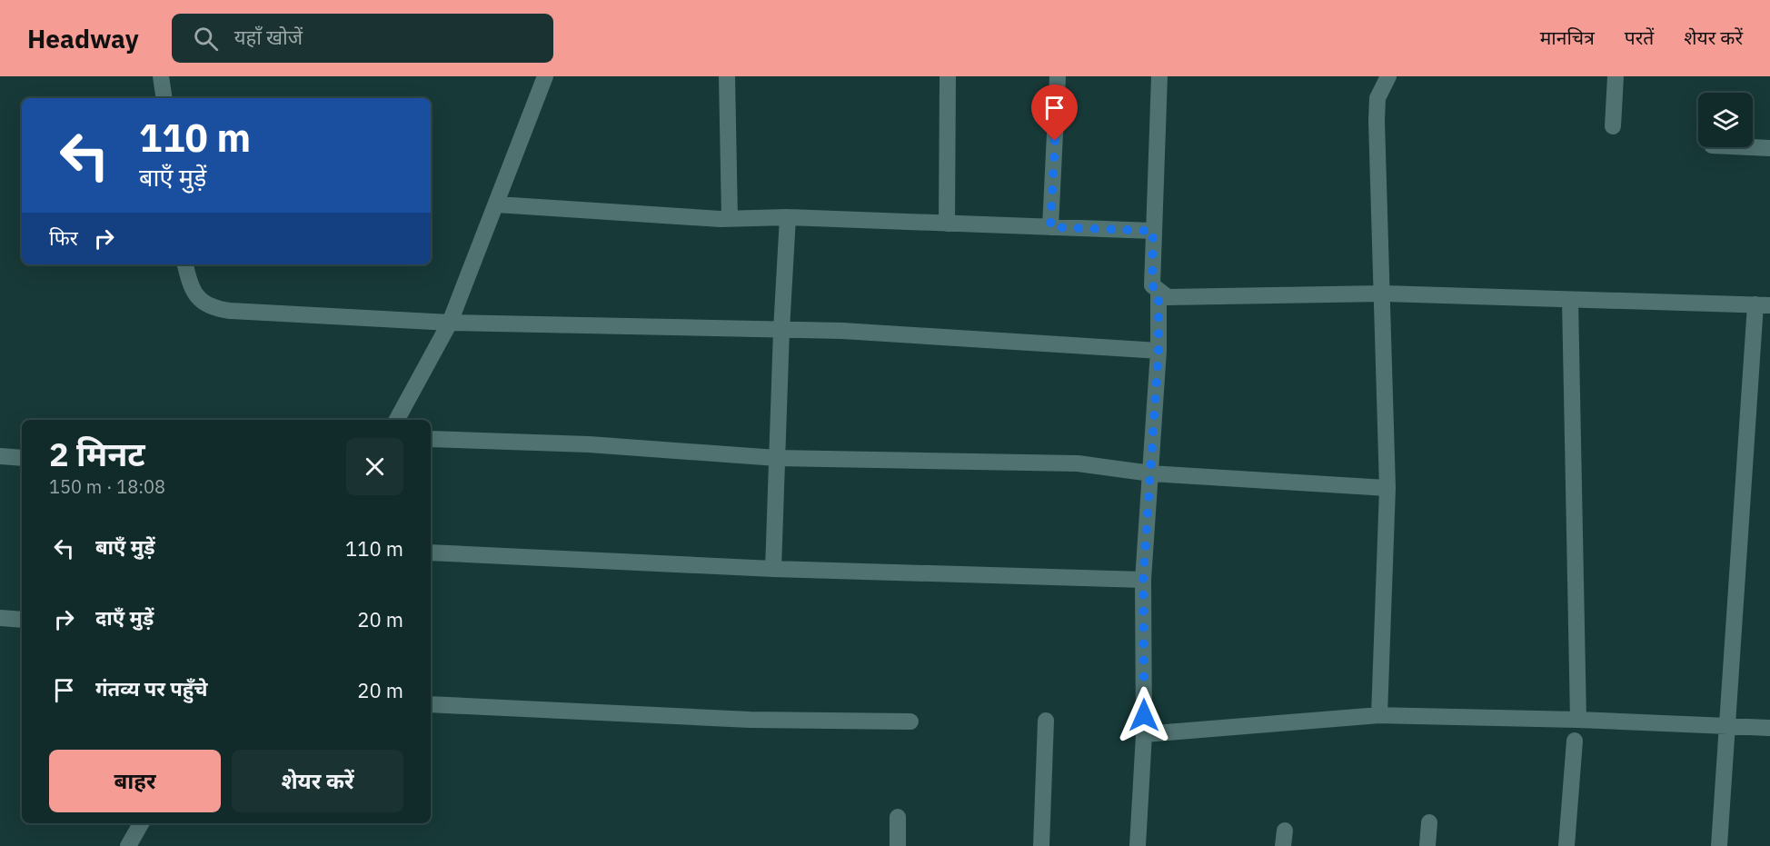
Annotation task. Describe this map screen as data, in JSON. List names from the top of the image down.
{
  "page": {
    "header": "Headway",
    "search": "यहाँ खोजें",
    "nav": ["मानचित्र", "परतें", "शेयर करें"],
    "turn": ["110 m", "बाएँ मुड़ें"],
    "then": "फिर",
    "heading": ["2 मिनट", "150 m · 18:08"],
    "list": [
      {
        "name": "बाएँ मुड़ें",
        "value": "110 m"
      },
      {
        "name": "दाएँ मुड़ें",
        "value": "20 m"
      },
      {
        "name": "गंतव्य पर पहुँचे",
        "value": "20 m"
      }
    ],
    "buttons": ["बाहर", "शेयर करें"]
  }
}
